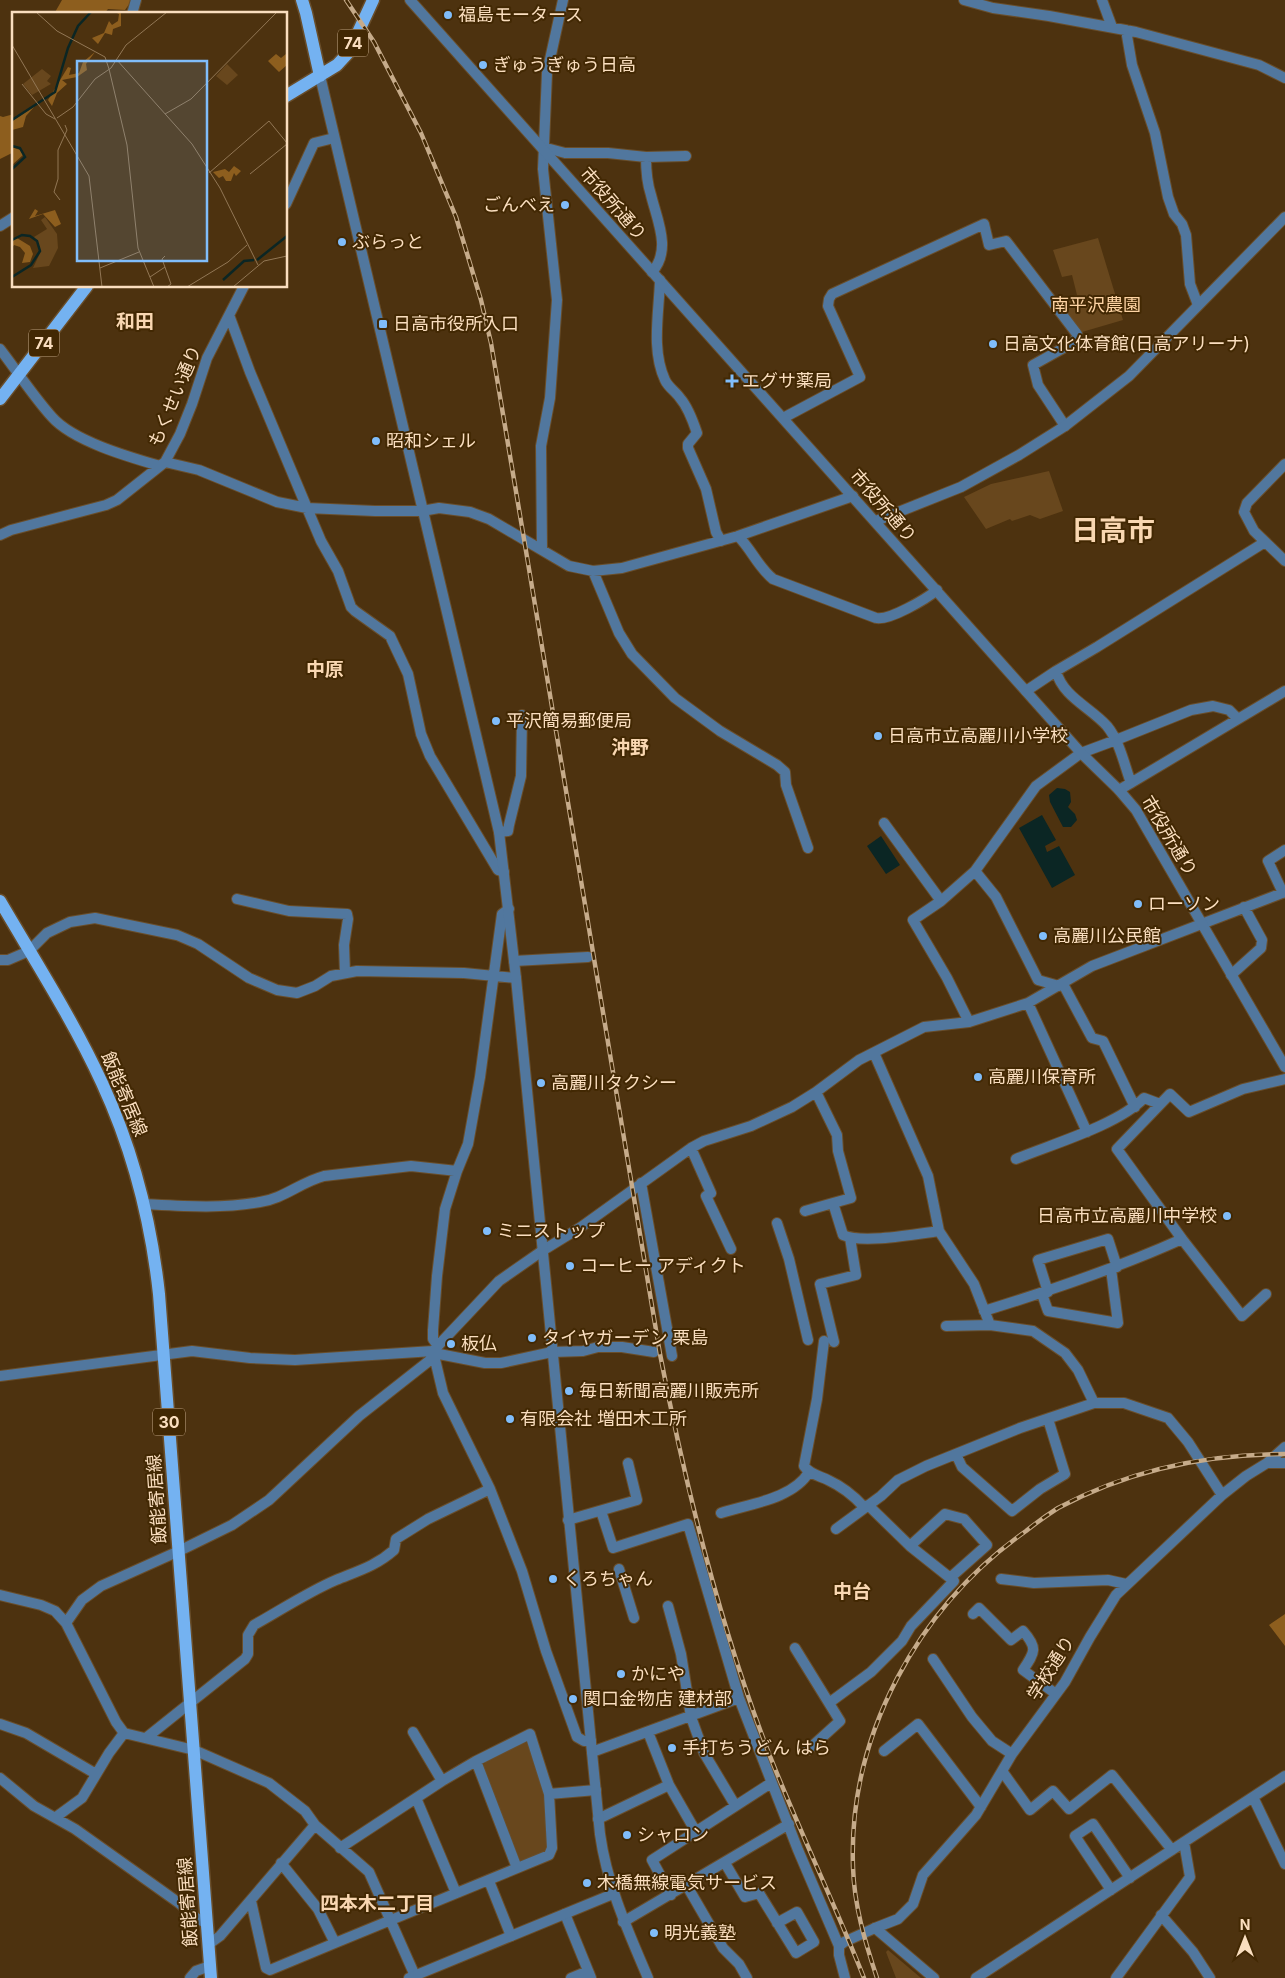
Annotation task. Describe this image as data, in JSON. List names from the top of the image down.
{
  "streets": {
    "main road": ["74", "飯能寄居線", "30"],
    "street": ["市役所通り", "もくせい通り", "学校通り"]
  },
  "districts": [
    "和田",
    "日高市",
    "中原",
    "沖野",
    "中台",
    "四本木二丁目"
  ],
  "parks": ["南平沢農園"],
  "places": {
    "other": [
      "福島モータース",
      "ぎゅうぎゅう日高",
      "ごんべえ",
      "ぶらっと",
      "日高文化体育館(日高アリーナ)",
      "昭和シェル",
      "平沢簡易郵便局",
      "日高市立高麗川小学校",
      "ローソン",
      "高麗川公民館",
      "高麗川保育所",
      "高麗川タクシー",
      "日高市立高麗川中学校",
      "ミニストップ",
      "コーヒー アディクト",
      "タイヤガーデン 栗島",
      "板仏",
      "毎日新聞高麗川販売所",
      "有限会社 増田木工所",
      "くろちゃん",
      "かにや",
      "関口金物店 建材部",
      "手打ちうどん はら",
      "シャロン",
      "木橋無線電気サービス",
      "明光義塾"
    ],
    "transit": ["日高市役所入口"],
    "health": ["エグサ薬局"]
  },
  "north": "top"
}
